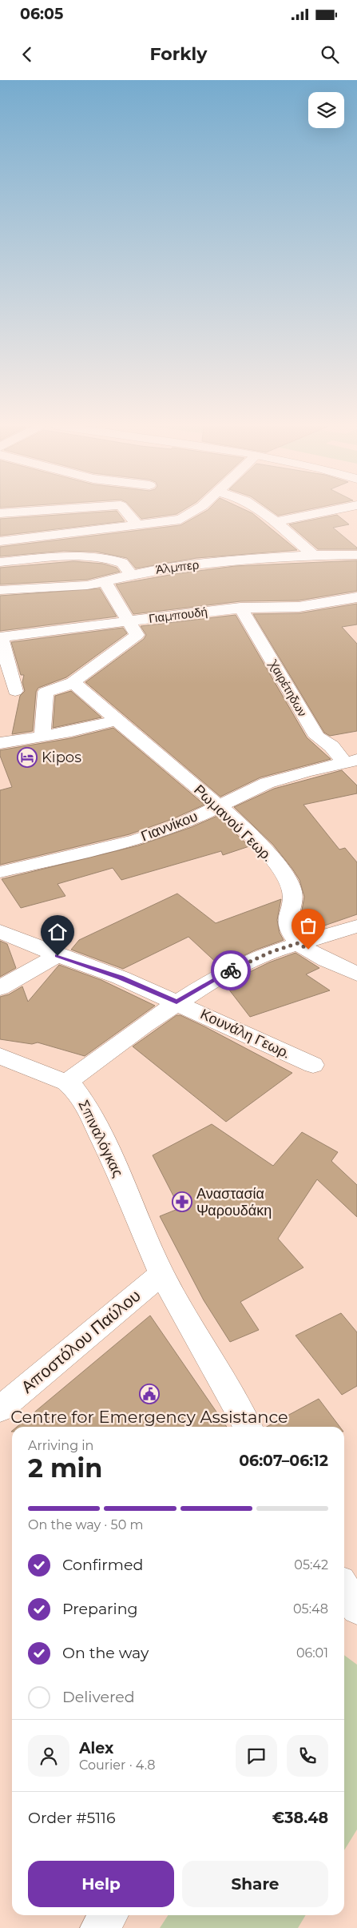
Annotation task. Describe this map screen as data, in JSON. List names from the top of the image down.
{
  "streets": {
    "street": [
      "Άλμπερ",
      "Γιαμπουδή",
      "Χαιρέτηδων",
      "Ρωμανού Γεωρ.",
      "Γιαννίκου",
      "Κουνάλη Γεωρ.",
      "Σπιναλόγκας",
      "Αποστόλου Παύλου"
    ]
  },
  "crossings": [
    ["Γιαμπουδή", "Χαιρέτηδων"],
    ["Χαιρέτηδων", "Γιαννίκου"],
    ["Ρωμανού Γεωρ.", "Γιαννίκου"],
    ["Σπιναλόγκας", "Αποστόλου Παύλου"]
  ],
  "places": {
    "hotel": ["Kipos"],
    "pharmacy": ["Αναστασία Ψαρουδάκη"],
    "public building": ["Centre for Emergency Assistance"]
  },
  "page": {
    "status": "06:05",
    "header": "Forkly",
    "heading": ["2 min", "Arriving in", "06:07–06:12"],
    "panel": [
      "Alex",
      "Courier · 4.8",
      "Order #5116",
      "€38.48"
    ],
    "bar": "On the way · 50 m",
    "list": [
      ["Confirmed", "05:42"],
      ["Preparing", "05:48"],
      ["On the way", "06:01"],
      "Delivered"
    ],
    "buttons": ["Help", "Share"]
  }
}
